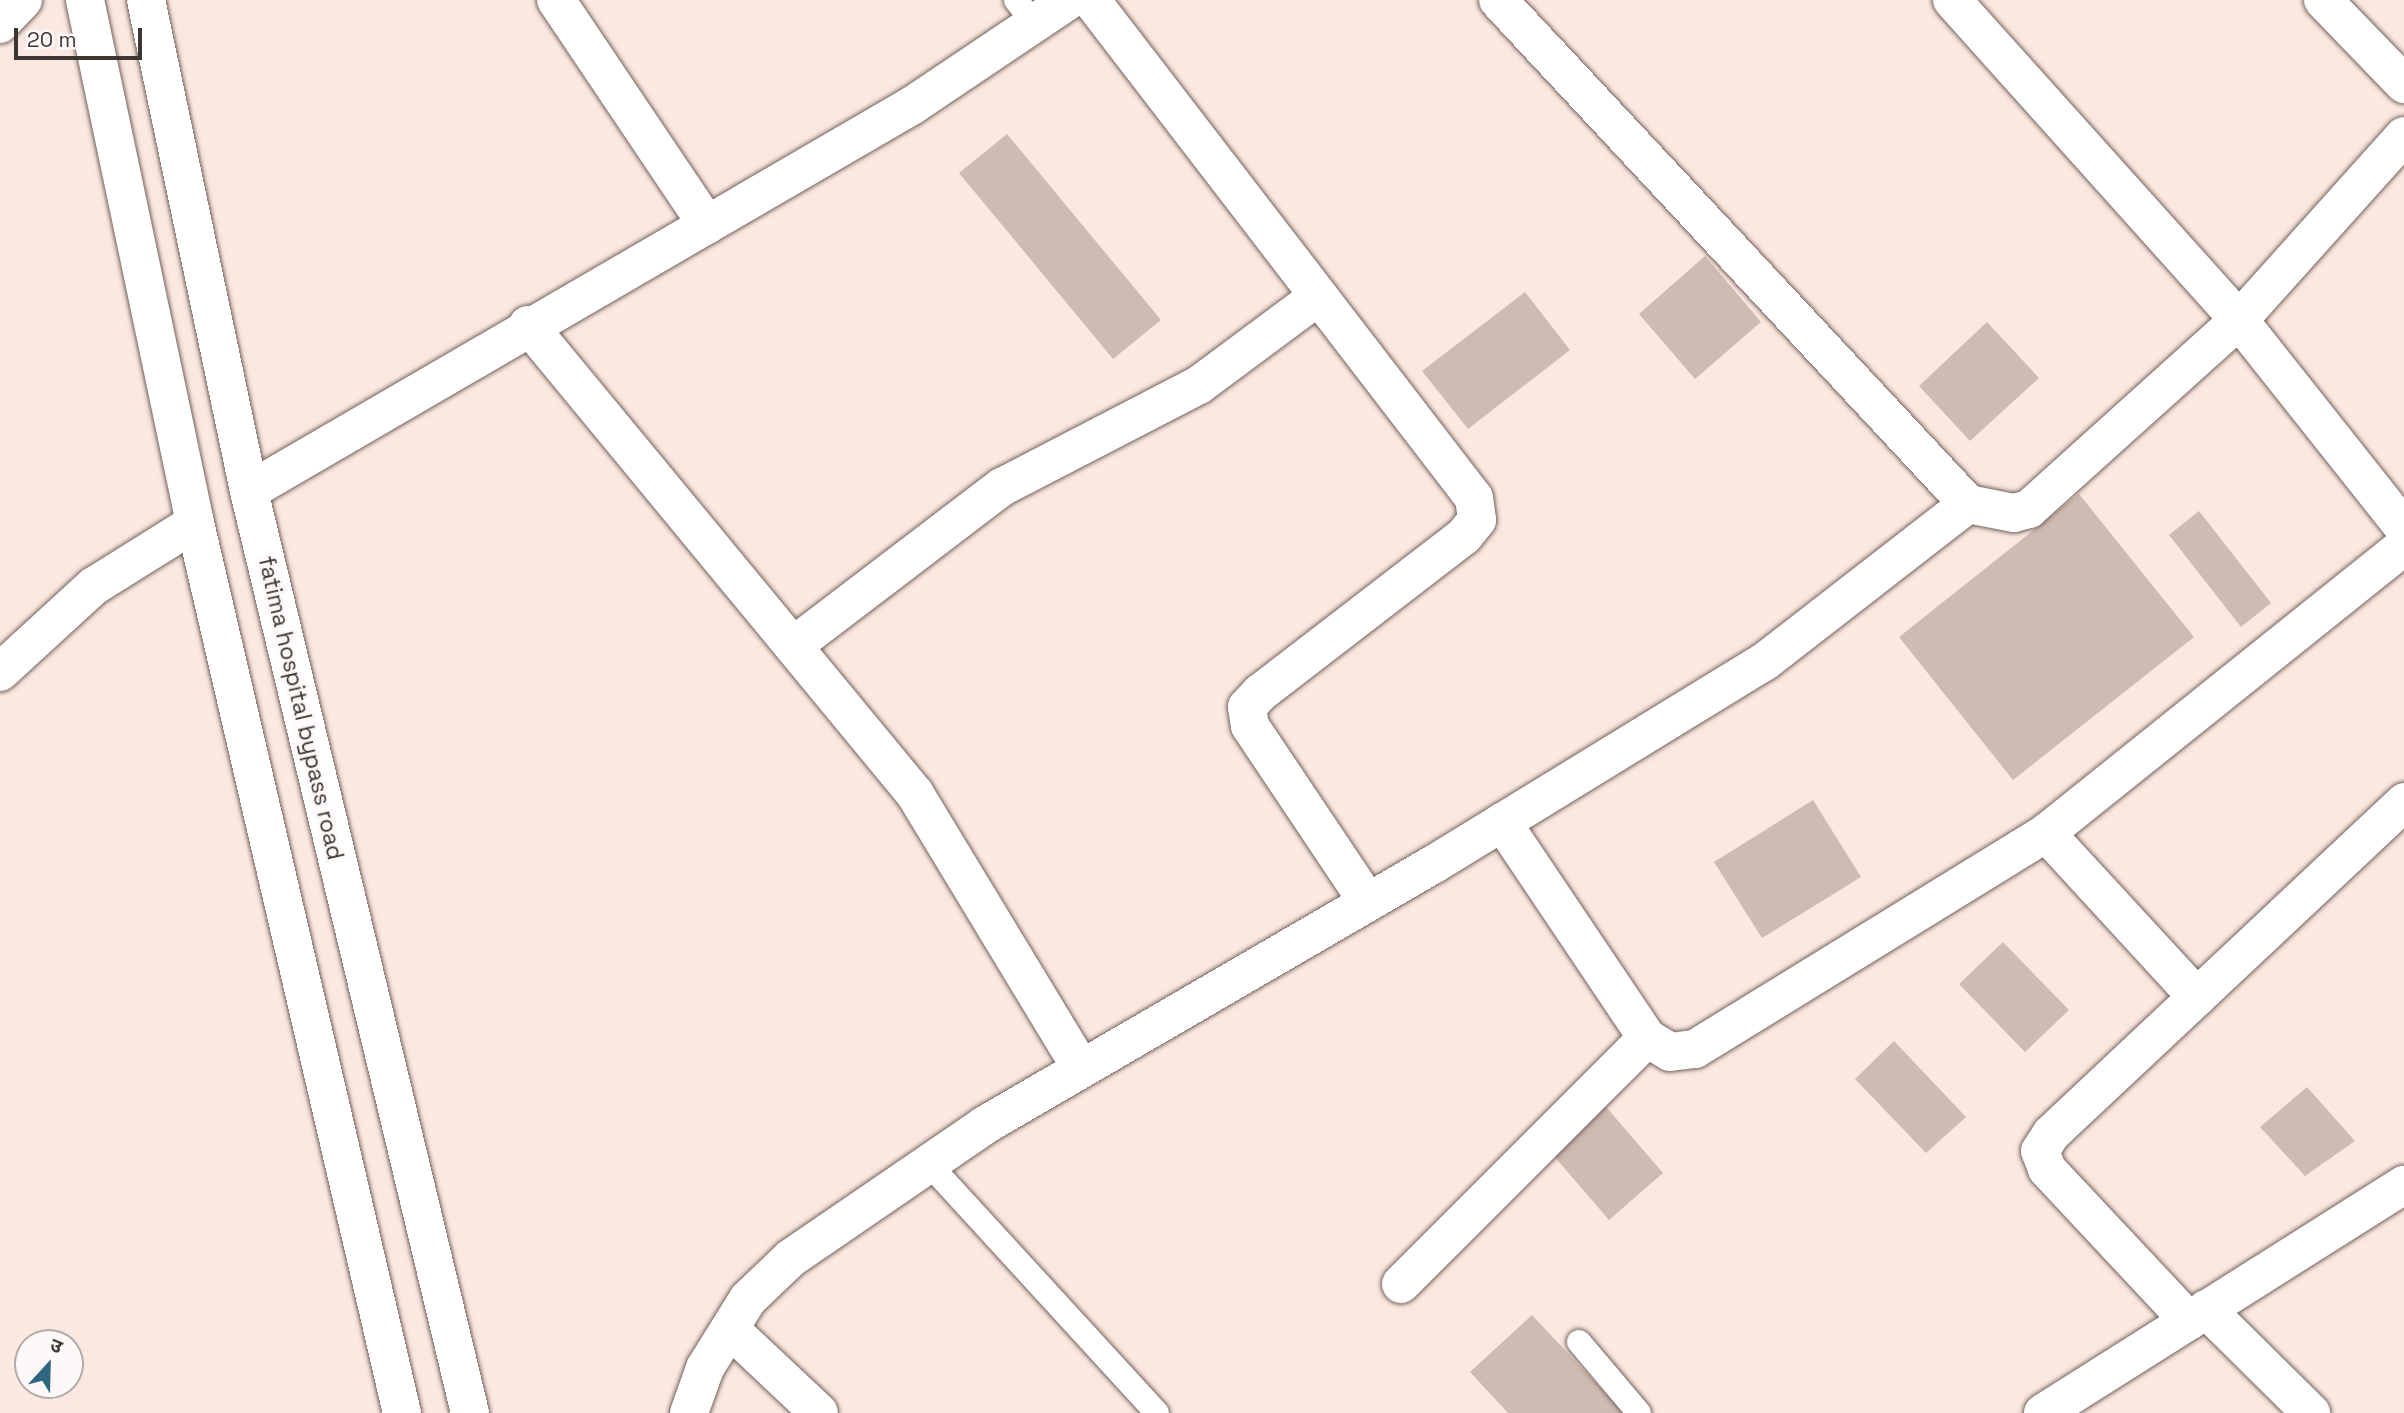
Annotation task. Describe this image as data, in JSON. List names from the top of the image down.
{
  "streets": {
    "main road": ["fatima hospital bypass road"]
  },
  "scale_bar": "20 m",
  "north": "top"
}
